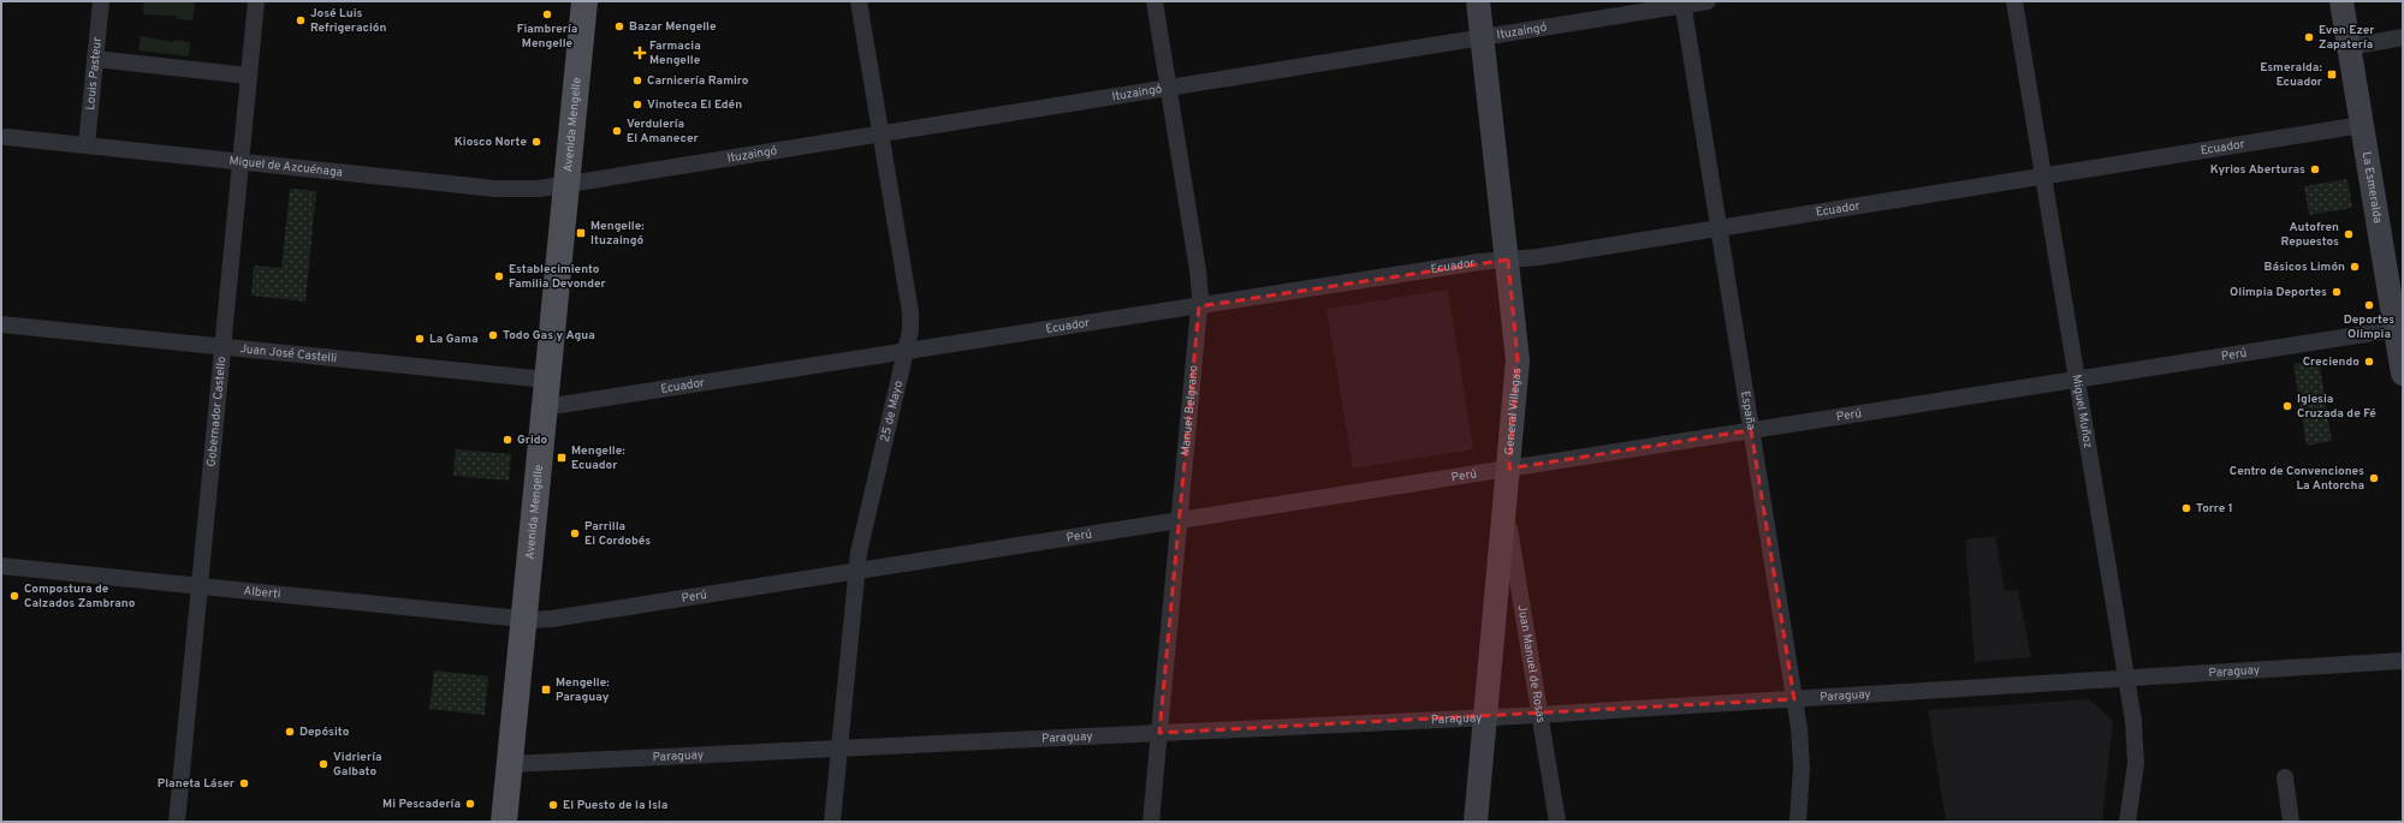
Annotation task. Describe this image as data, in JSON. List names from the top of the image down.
{
  "streets": {
    "main road": ["Avenida Mengelle"],
    "street": [
      "Ituzaingó",
      "Louis Pasteur",
      "Ecuador",
      "Miguel de Azcuénaga",
      "La Esmeralda",
      "Juan José Castelli",
      "Perú",
      "25 de Mayo",
      "Manuel Belgrano",
      "General Villegas",
      "España",
      "Miguel Muñoz",
      "Gobernador Castello",
      "Alberti",
      "Juan Manuel de Rosas",
      "Paraguay"
    ]
  },
  "crossings": [
    ["Ituzaingó", "Avenida Mengelle"],
    ["Ituzaingó", "Miguel de Azcuénaga"],
    ["Ituzaingó", "25 de Mayo"],
    ["Ituzaingó", "Manuel Belgrano"],
    ["Ituzaingó", "General Villegas"],
    ["Ituzaingó", "España"],
    ["Louis Pasteur", "Miguel de Azcuénaga"],
    ["Avenida Mengelle", "Ecuador"],
    ["Avenida Mengelle", "Miguel de Azcuénaga"],
    ["Avenida Mengelle", "Juan José Castelli"],
    ["Avenida Mengelle", "Perú"],
    ["Avenida Mengelle", "Alberti"],
    ["Avenida Mengelle", "Paraguay"],
    ["Ecuador", "La Esmeralda"],
    ["Ecuador", "25 de Mayo"],
    ["Ecuador", "Manuel Belgrano"],
    ["Ecuador", "General Villegas"],
    ["Ecuador", "España"],
    ["Ecuador", "Miguel Muñoz"],
    ["Miguel de Azcuénaga", "Gobernador Castello"],
    ["La Esmeralda", "Perú"],
    ["Juan José Castelli", "Gobernador Castello"],
    ["Perú", "25 de Mayo"],
    ["Perú", "Manuel Belgrano"],
    ["Perú", "General Villegas"],
    ["Perú", "España"],
    ["Perú", "Miguel Muñoz"],
    ["Perú", "Alberti"],
    ["25 de Mayo", "Paraguay"],
    ["Manuel Belgrano", "Paraguay"],
    ["General Villegas", "Juan Manuel de Rosas"],
    ["General Villegas", "Paraguay"],
    ["España", "Paraguay"],
    ["Miguel Muñoz", "Paraguay"],
    ["Gobernador Castello", "Alberti"],
    ["Juan Manuel de Rosas", "Paraguay"]
  ],
  "places": {
    "other": [
      "Fiambrería Mengelle",
      "José Luis Refrigeración",
      "Bazar Mengelle",
      "Even Ezer Zapatería",
      "Carnicería Ramiro",
      "Vinoteca El Edén",
      "Verdulería El Amanecer",
      "Kiosco Norte",
      "Kyrios Aberturas",
      "Autofren Repuestos",
      "Básicos Limón",
      "Establecimiento Familia Devonder",
      "Olimpia Deportes",
      "Deportes Olimpia",
      "Todo Gas y Agua",
      "La Gama",
      "Creciendo",
      "Iglesia Cruzada de Fé",
      "Grido",
      "Centro de Convenciones La Antorcha",
      "Torre 1",
      "Parrilla El Cordobés",
      "Compostura de Calzados Zambrano",
      "Depósito",
      "Vidriería Galbato",
      "Planeta Láser",
      "Mi Pescadería",
      "El Puesto de la Isla"
    ],
    "health": ["Farmacia Mengelle"],
    "transit": [
      "Esmeralda: Ecuador",
      "Mengelle: Ituzaingó",
      "Mengelle: Ecuador",
      "Mengelle: Paraguay"
    ]
  }
}
